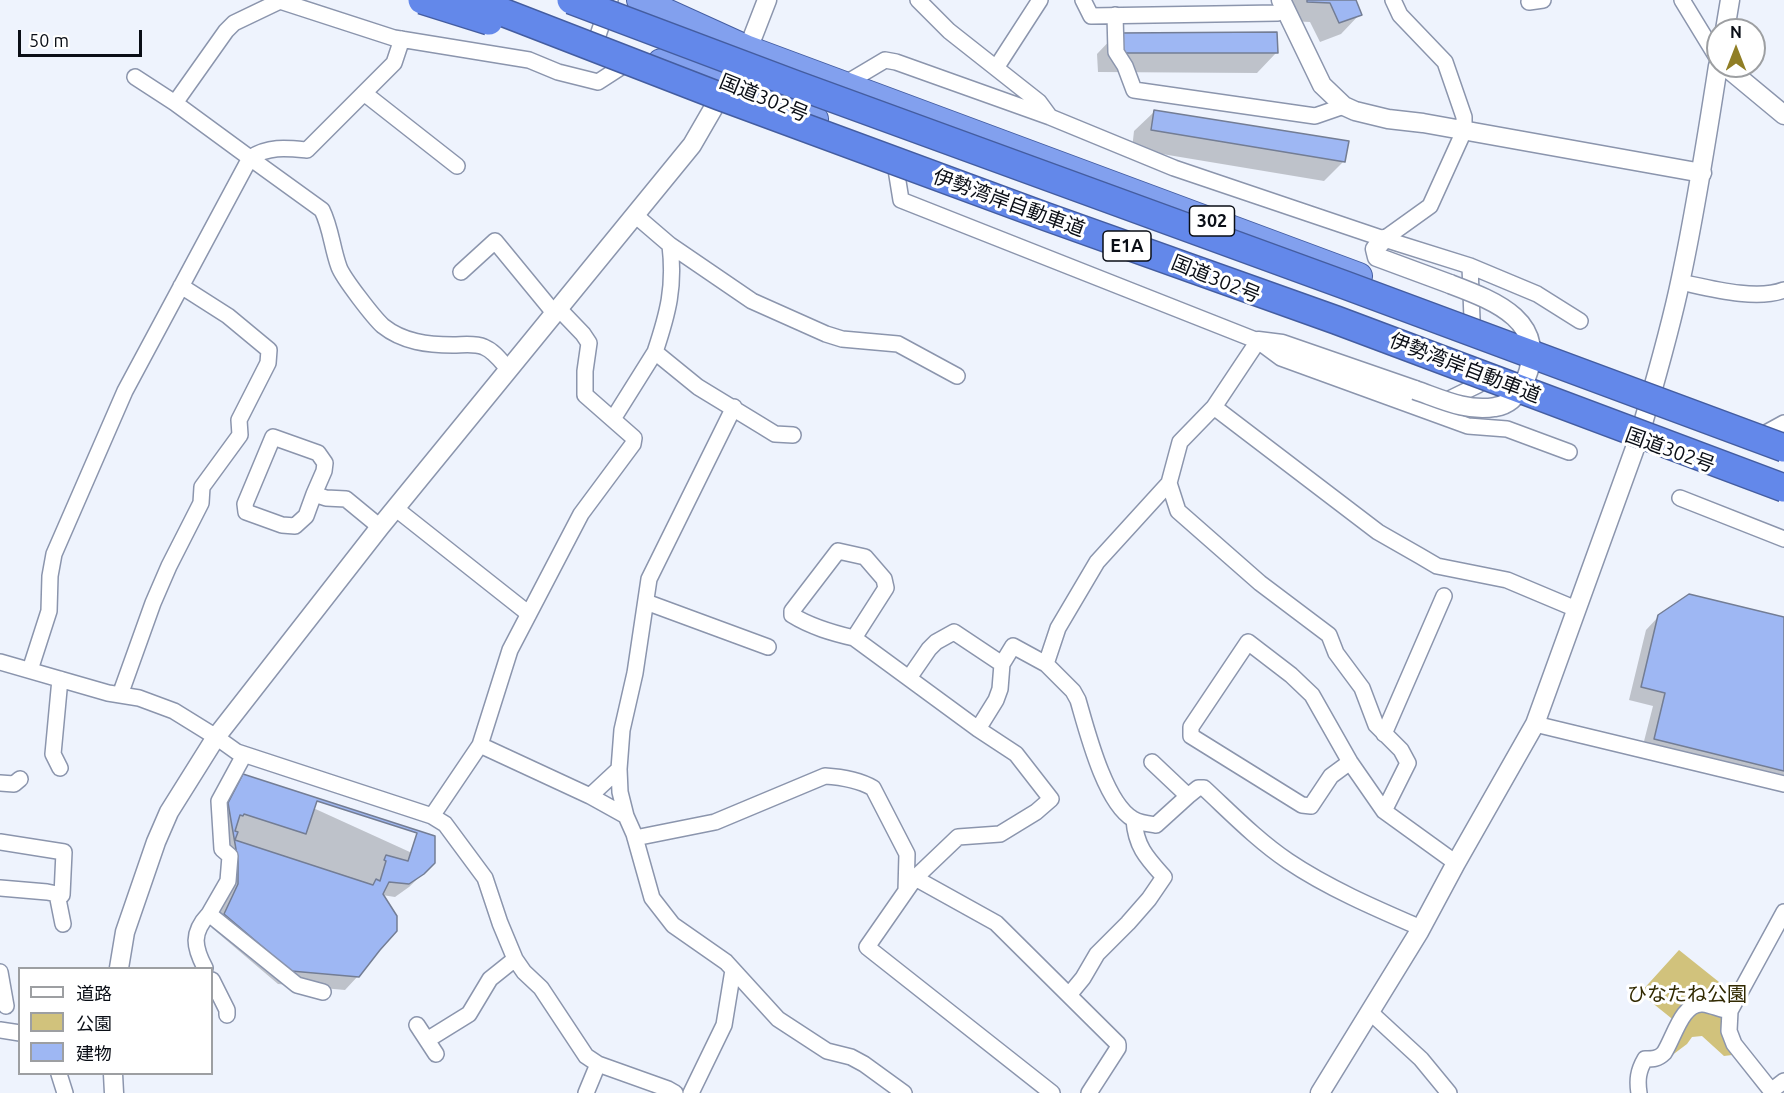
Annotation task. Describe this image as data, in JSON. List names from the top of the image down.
{
  "streets": {
    "highway": [
      "国道302号",
      "伊勢湾岸自動車道",
      "302",
      "E1A"
    ]
  },
  "crossings": [
    ["国道302号", "伊勢湾岸自動車道"]
  ],
  "parks": ["ひなたね公園"],
  "legend": ["道路", "公園", "建物"],
  "scale_bar": "50 m",
  "north": "top"
}
